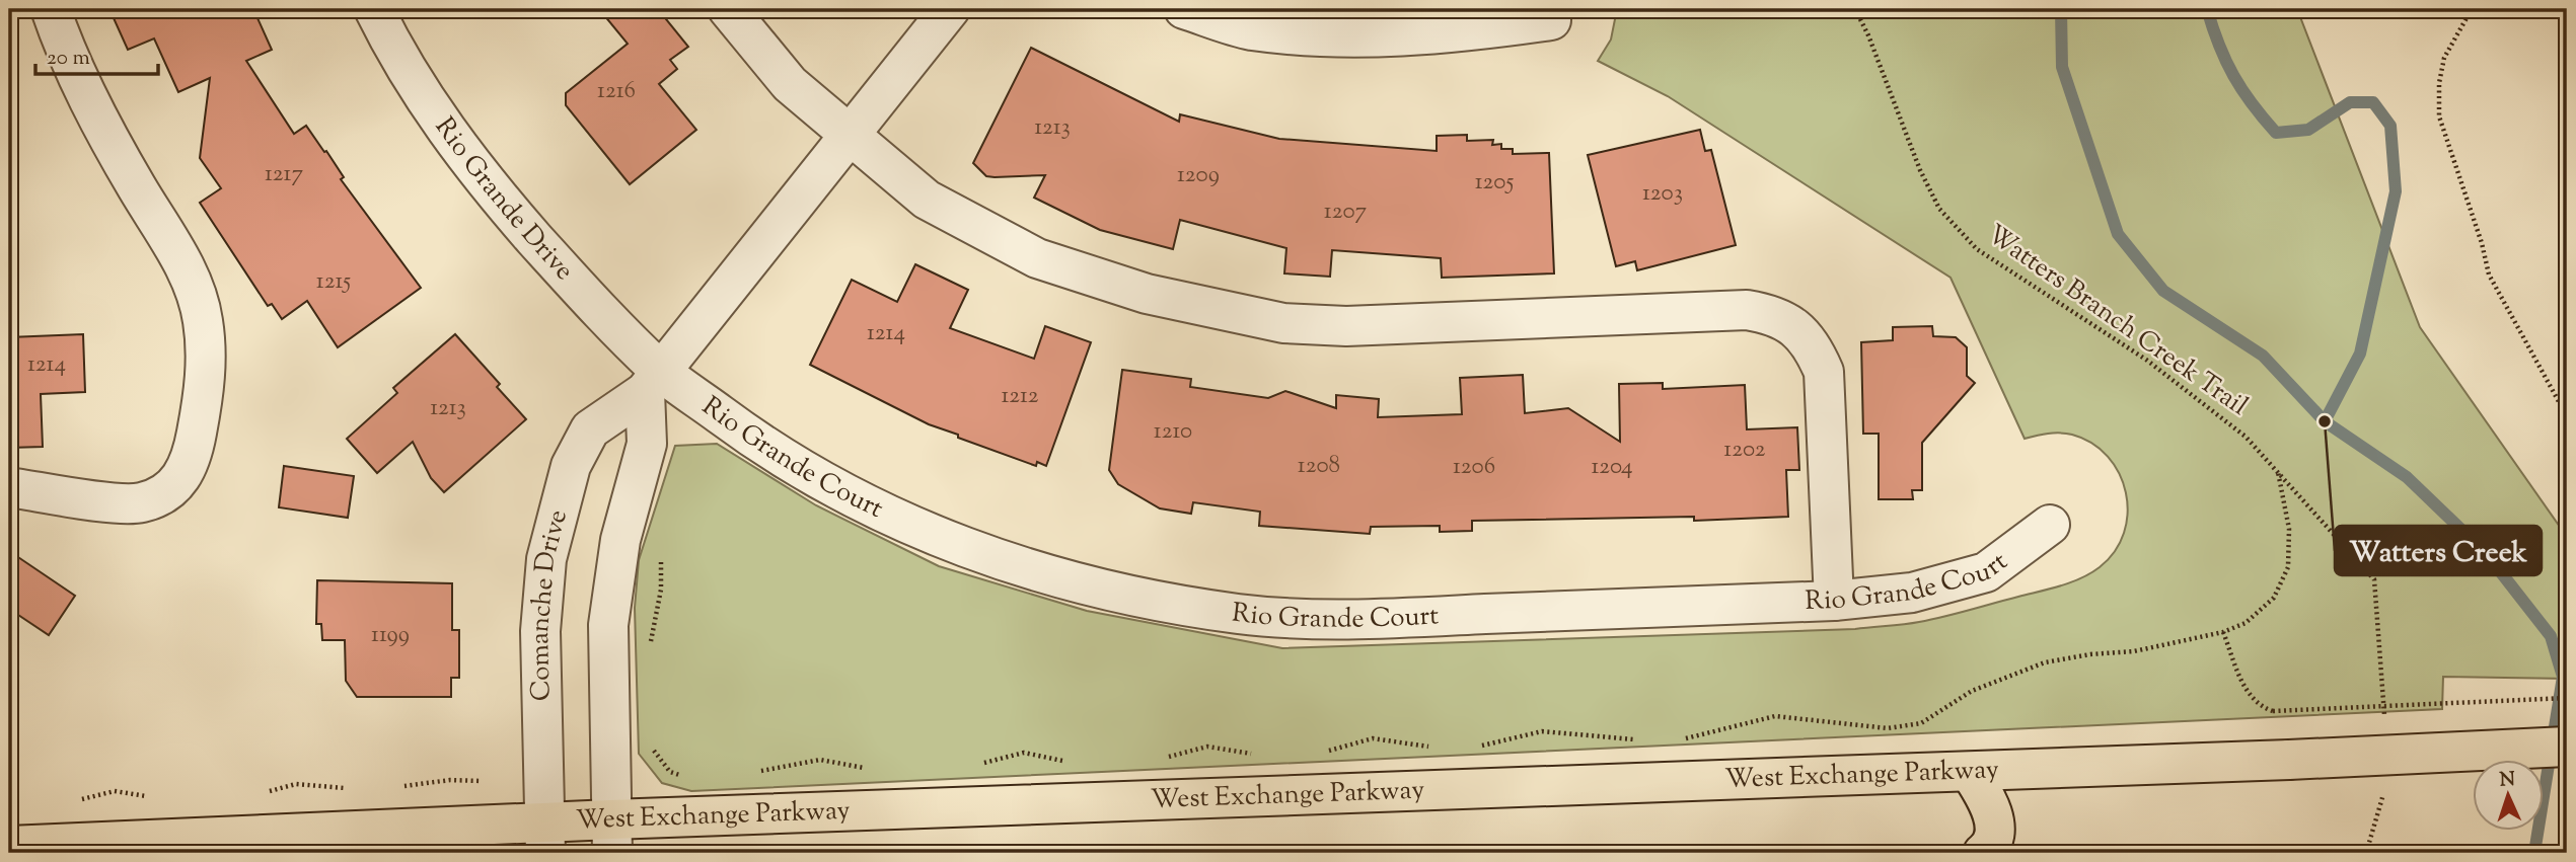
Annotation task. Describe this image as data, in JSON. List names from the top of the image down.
{
  "streets": {
    "main road": ["West Exchange Parkway"],
    "street": ["Rio Grande Drive", "Rio Grande Court", "Comanche Drive"],
    "path": ["Watters Branch Creek Trail"]
  },
  "crossings": [
    ["Rio Grande Drive", "Rio Grande Court"],
    ["Rio Grande Drive", "Comanche Drive"],
    ["Rio Grande Court", "Comanche Drive"],
    ["Comanche Drive", "West Exchange Parkway"]
  ],
  "places": ["Watters Creek"],
  "house_numbers": [
    "1216",
    "1213",
    "1217",
    "1209",
    "1205",
    "1203",
    "1207",
    "1215",
    "1214",
    "1214",
    "1212",
    "1213",
    "1210",
    "1202",
    "1208",
    "1206",
    "1204",
    "1199"
  ],
  "scale_bar": "20 m",
  "north": "top"
}
